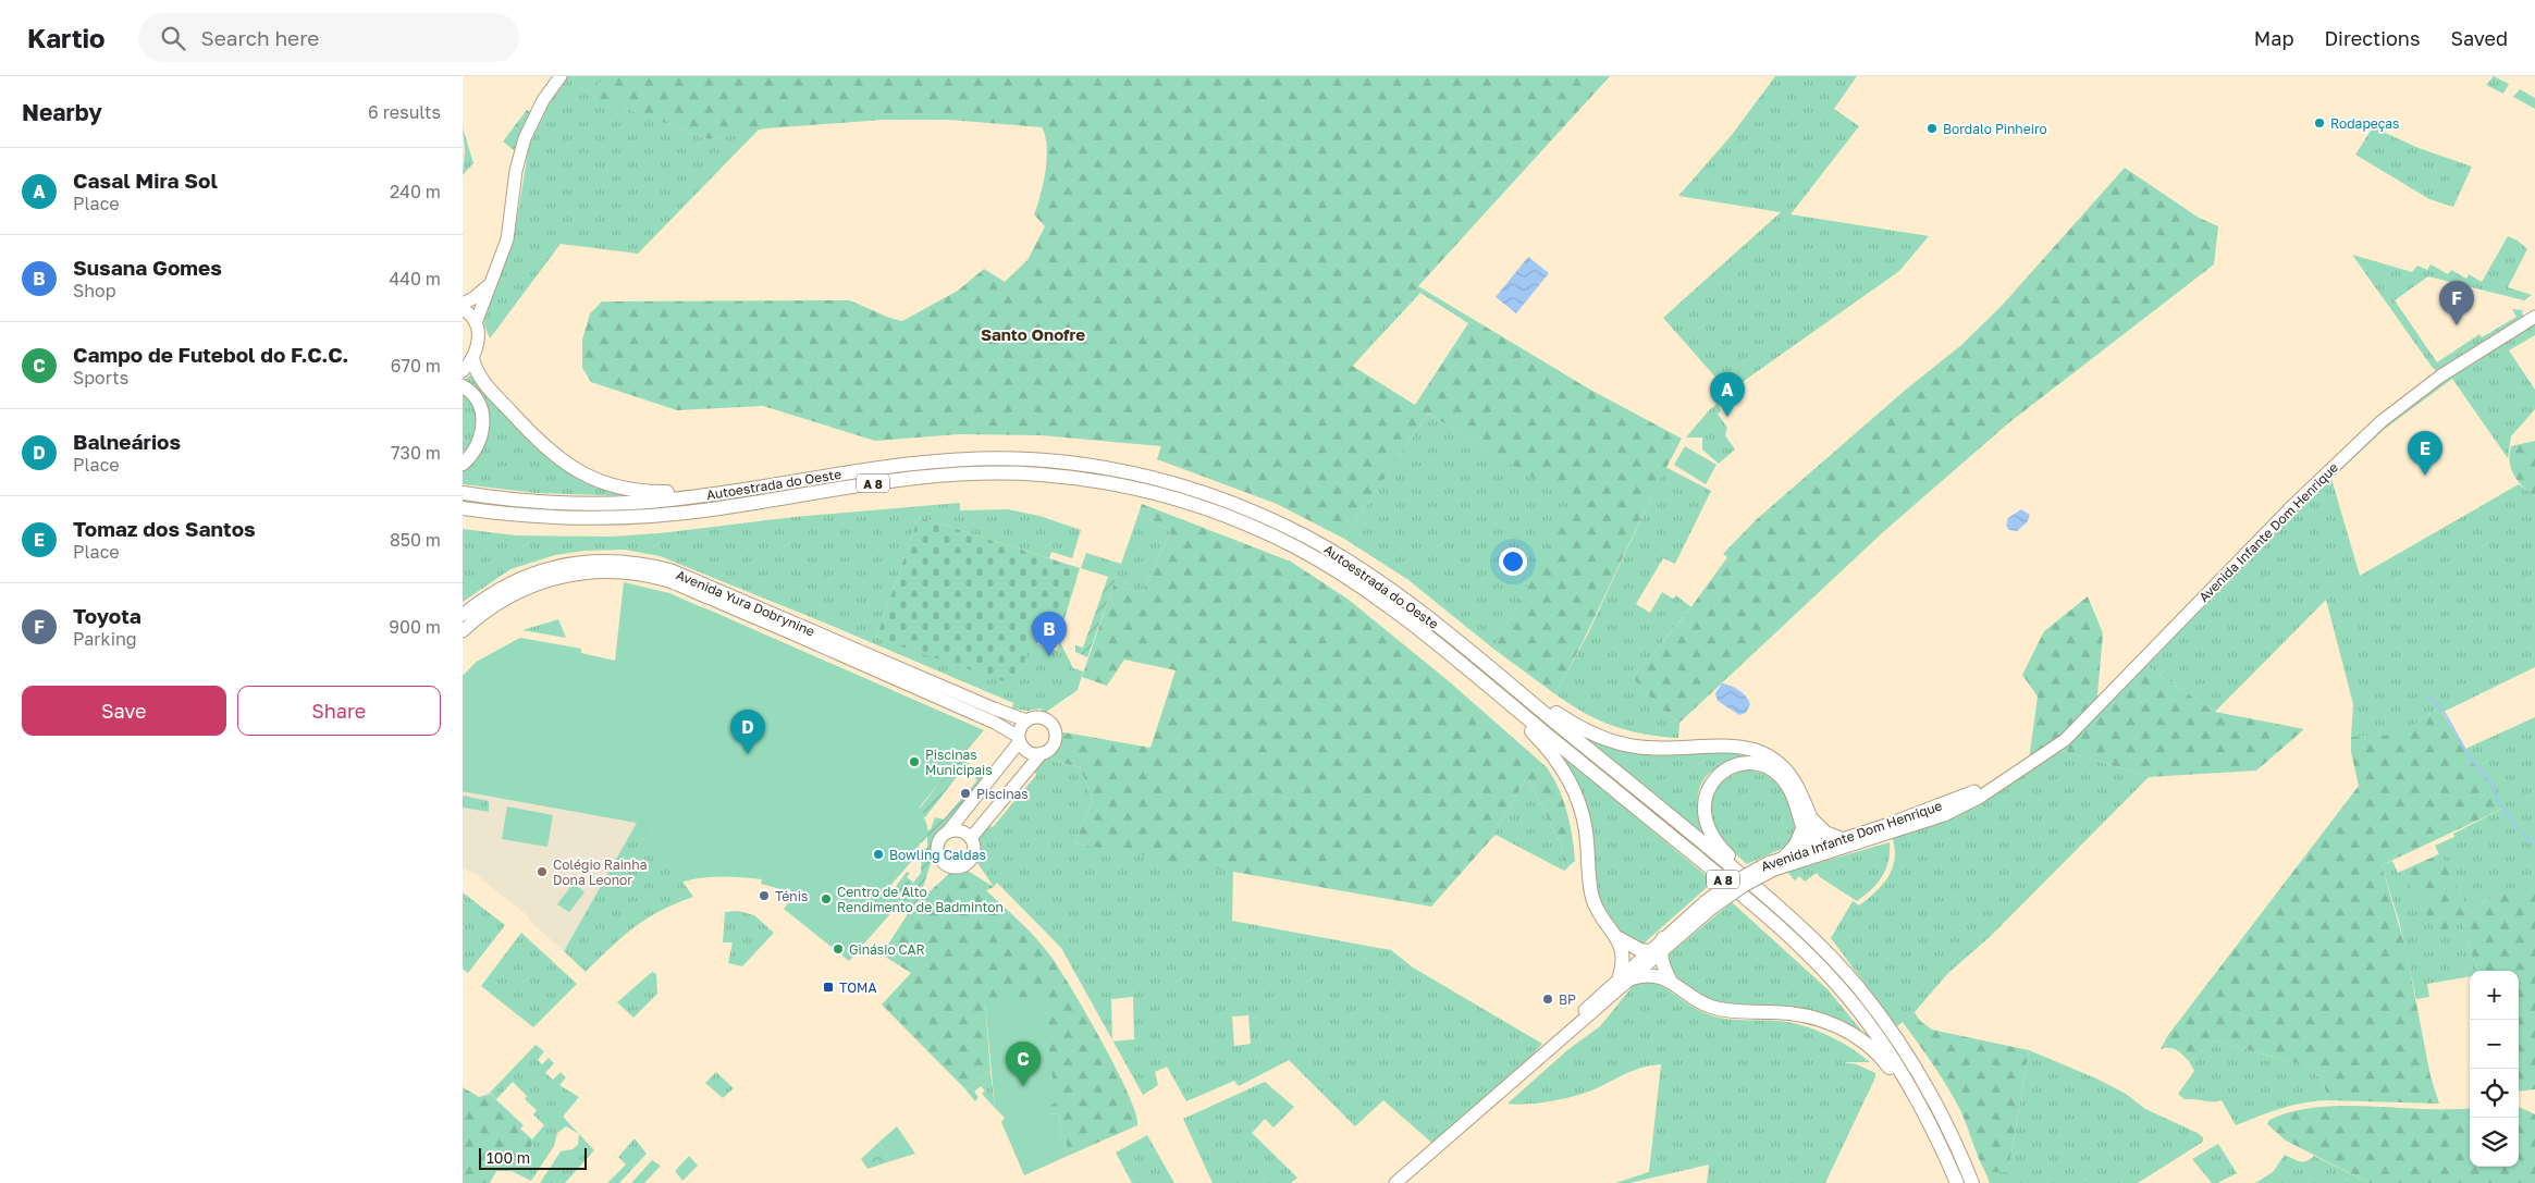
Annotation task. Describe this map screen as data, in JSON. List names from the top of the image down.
{
  "streets": {
    "highway": ["A 8", "Autoestrada do Oeste"],
    "main road": ["Avenida Infante Dom Henrique", "Avenida Yura Dobrynine"]
  },
  "districts": ["Santo Onofre"],
  "places": {
    "other": [
      "Rodapeças",
      "Bordalo Pinheiro",
      "Piscinas Municipais",
      "Piscinas",
      "Bowling Caldas",
      "Colégio Rainha Dona Leonor",
      "Ténis",
      "Centro de Alto Rendimento de Badminton",
      "Ginásio CAR",
      "BP"
    ],
    "transit": ["TOMA"]
  },
  "scale_bar": "100 m",
  "page": {
    "header": "Kartio",
    "search": "Search here",
    "nav": ["Map", "Directions", "Saved"],
    "heading": ["Nearby", "6 results"],
    "list": [
      {
        "mark": "A",
        "name": "Casal Mira Sol",
        "note": "Place",
        "value": "240 m"
      },
      {
        "mark": "B",
        "name": "Susana Gomes",
        "note": "Shop",
        "value": "440 m"
      },
      {
        "mark": "C",
        "name": "Campo de Futebol do F.C.C.",
        "note": "Sports",
        "value": "670 m"
      },
      {
        "mark": "D",
        "name": "Balneários",
        "note": "Place",
        "value": "730 m"
      },
      {
        "mark": "E",
        "name": "Tomaz dos Santos",
        "note": "Place",
        "value": "850 m"
      },
      {
        "mark": "F",
        "name": "Toyota",
        "note": "Parking",
        "value": "900 m"
      }
    ],
    "pins": [
      "F",
      "A",
      "E",
      "B",
      "D",
      "C"
    ],
    "buttons": ["Save", "Share"],
    "map_buttons": ["+", "−"],
    "scale": "100 m"
  }
}
